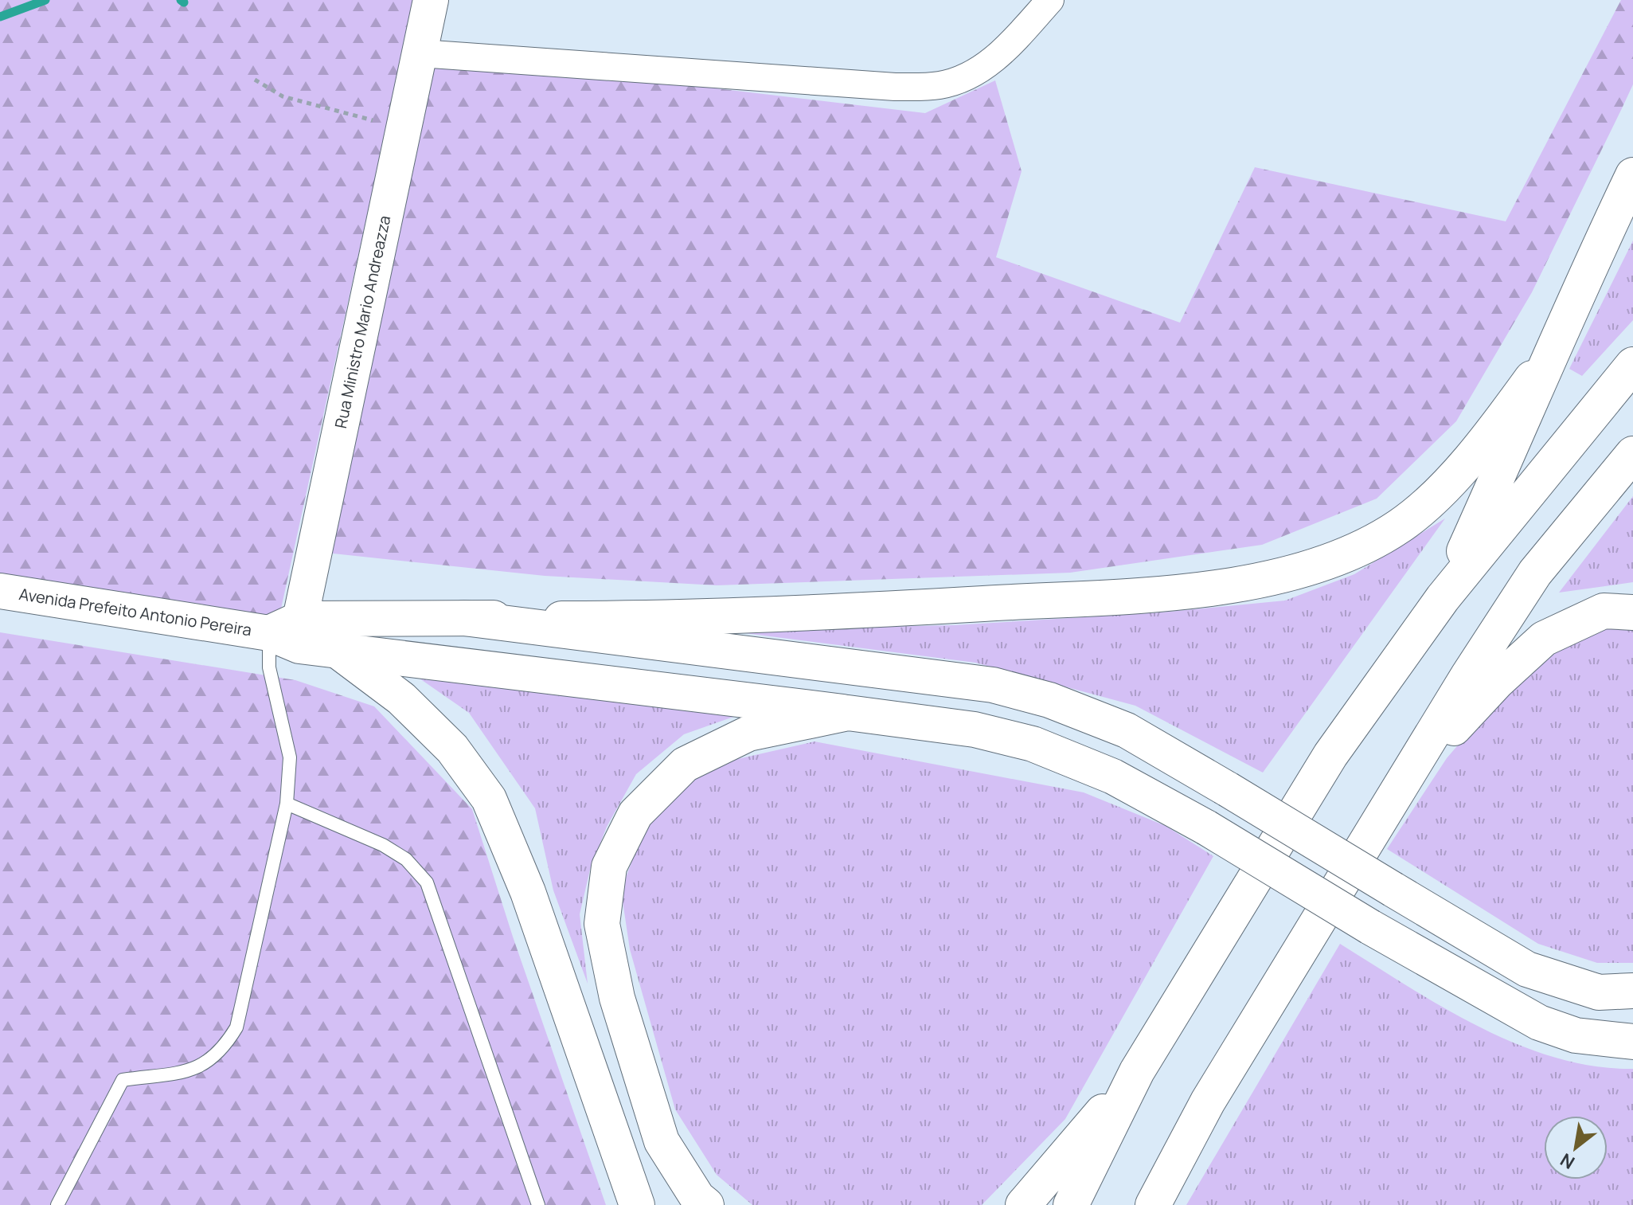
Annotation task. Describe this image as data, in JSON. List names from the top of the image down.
{
  "streets": {
    "main road": ["Rua Ministro Mario Andreazza", "Avenida Prefeito Antonio Pereira"]
  },
  "crossings": [
    ["Rua Ministro Mario Andreazza", "Avenida Prefeito Antonio Pereira"]
  ],
  "north": "bottom left"
}
